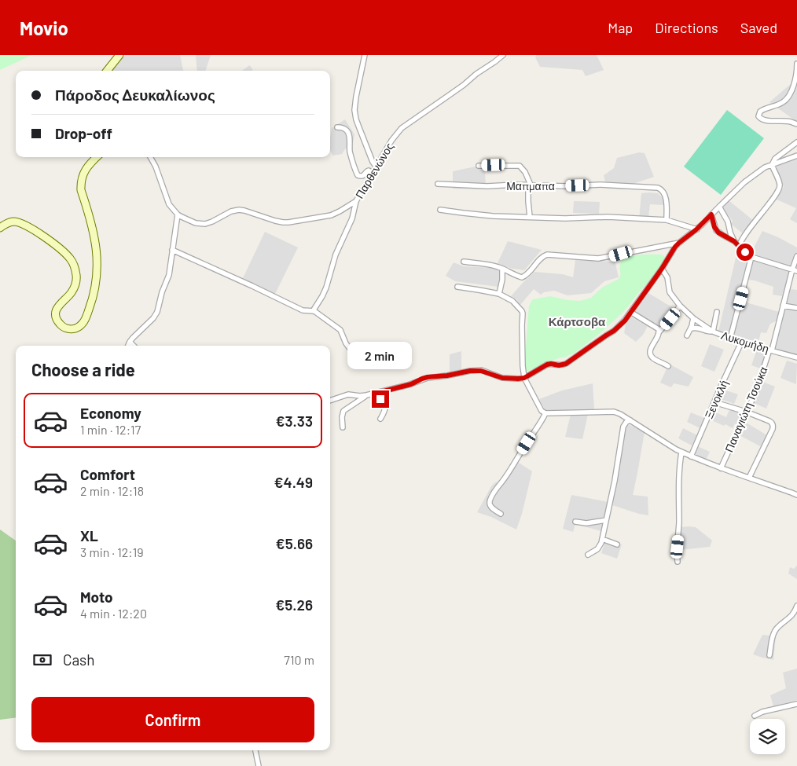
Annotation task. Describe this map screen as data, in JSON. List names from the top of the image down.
{
  "streets": {
    "street": [
      "Παρθενώνος",
      "Μαπμαπα",
      "Λυκομήδη",
      "Ξενοκλή",
      "Παναγιώτη Τσούκα"
    ]
  },
  "crossings": [
    ["Λυκομήδη", "Ξενοκλή"],
    ["Λυκομήδη", "Παναγιώτη Τσούκα"]
  ],
  "districts": ["Κάρτσοβα"],
  "page": {
    "header": "Movio",
    "nav": ["Map", "Directions", "Saved"],
    "banner": ["Πάροδος Δευκαλίωνος", "Drop-off"],
    "bubble": "2 min",
    "heading": "Choose a ride",
    "list": [
      {
        "name": "Economy",
        "note": "1 min · 12:17",
        "value": "€3.33"
      },
      {
        "name": "Comfort",
        "note": "2 min · 12:18",
        "value": "€4.49"
      },
      {
        "name": "XL",
        "note": "3 min · 12:19",
        "value": "€5.66"
      },
      {
        "name": "Moto",
        "note": "4 min · 12:20",
        "value": "€5.26"
      }
    ],
    "pay": ["Cash", "710 m"],
    "buttons": "Confirm"
  }
}
